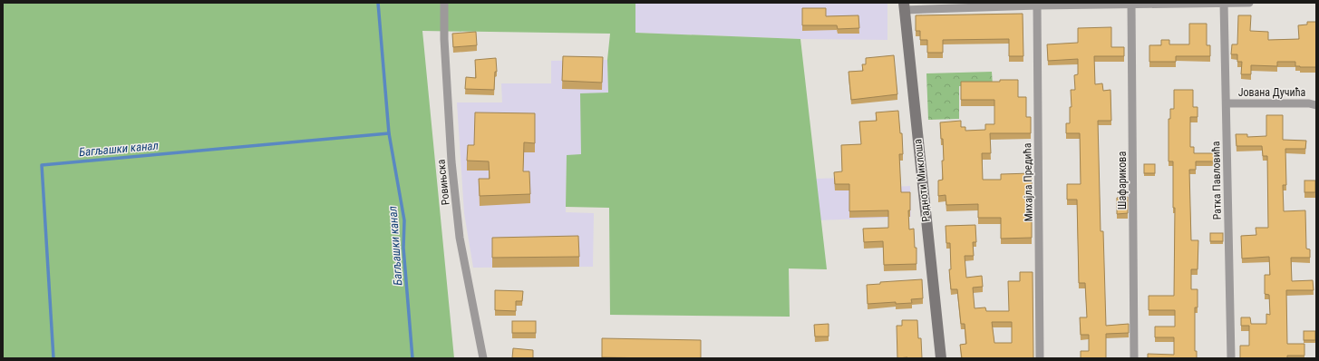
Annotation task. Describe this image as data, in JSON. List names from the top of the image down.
{
  "streets": {
    "street": [
      "Јована Дучића",
      "Радноти Миклоша",
      "Шафарикова",
      "Ратка Павловића",
      "Ровињска",
      "Михајла Предића"
    ]
  },
  "crossings": [
    ["Јована Дучића", "Ратка Павловића"]
  ],
  "water": ["Багљашки канал"]
}
